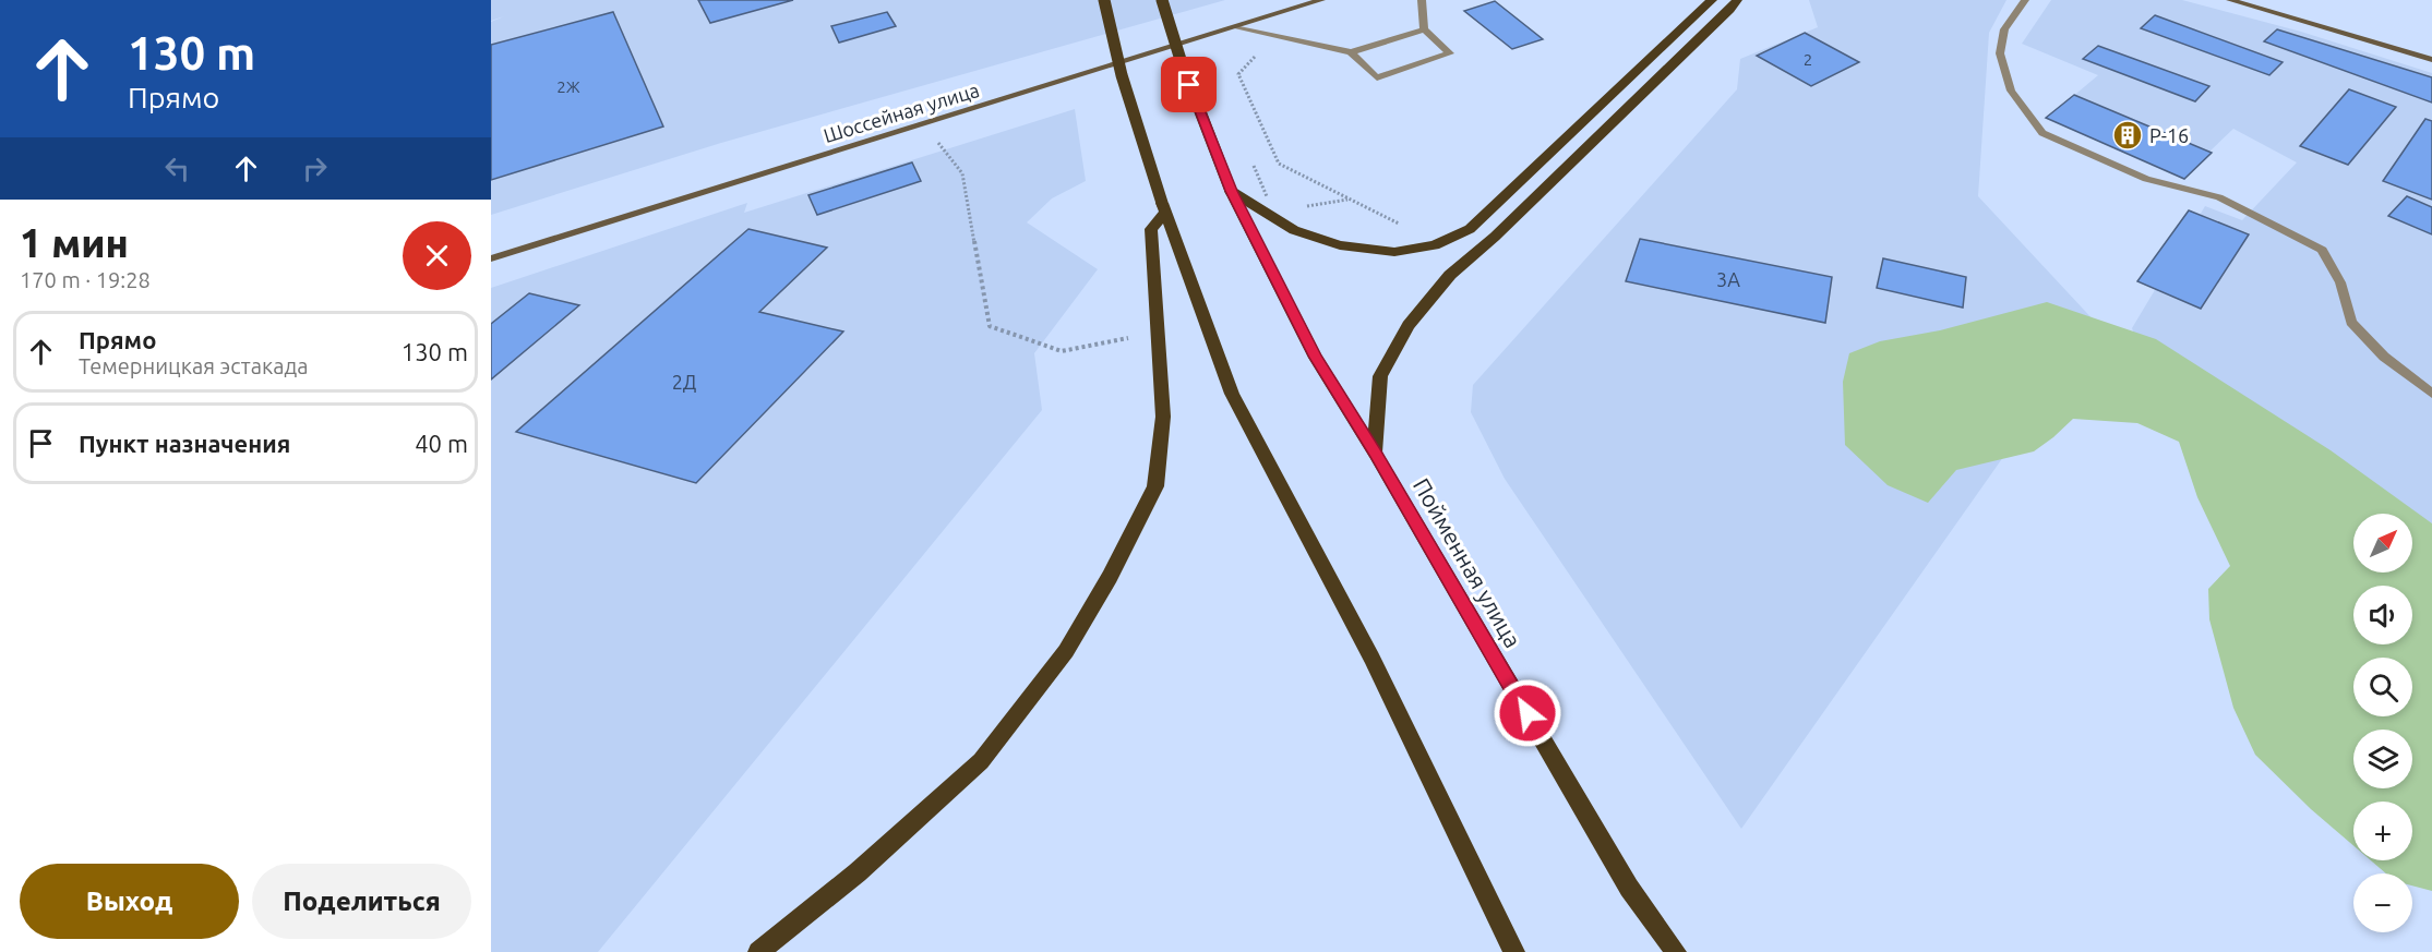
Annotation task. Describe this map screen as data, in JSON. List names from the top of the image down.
{
  "streets": {
    "main road": ["Шоссейная улица", "Пойменная улица"]
  },
  "places": {
    "building": ["Р-16"]
  },
  "house_numbers": [
    "2",
    "2Ж",
    "3А",
    "2Д"
  ],
  "north": "top right",
  "page": {
    "turn": ["130 m", "Прямо"],
    "heading": ["1 мин", "170 m · 19:28"],
    "list": [
      {
        "name": "Прямо",
        "note": "Темерницкая эстакада",
        "value": "130 m"
      },
      {
        "name": "Пункт назначения",
        "value": "40 m"
      }
    ],
    "map_buttons": ["+", "−"],
    "buttons": ["Выход", "Поделиться"]
  }
}
